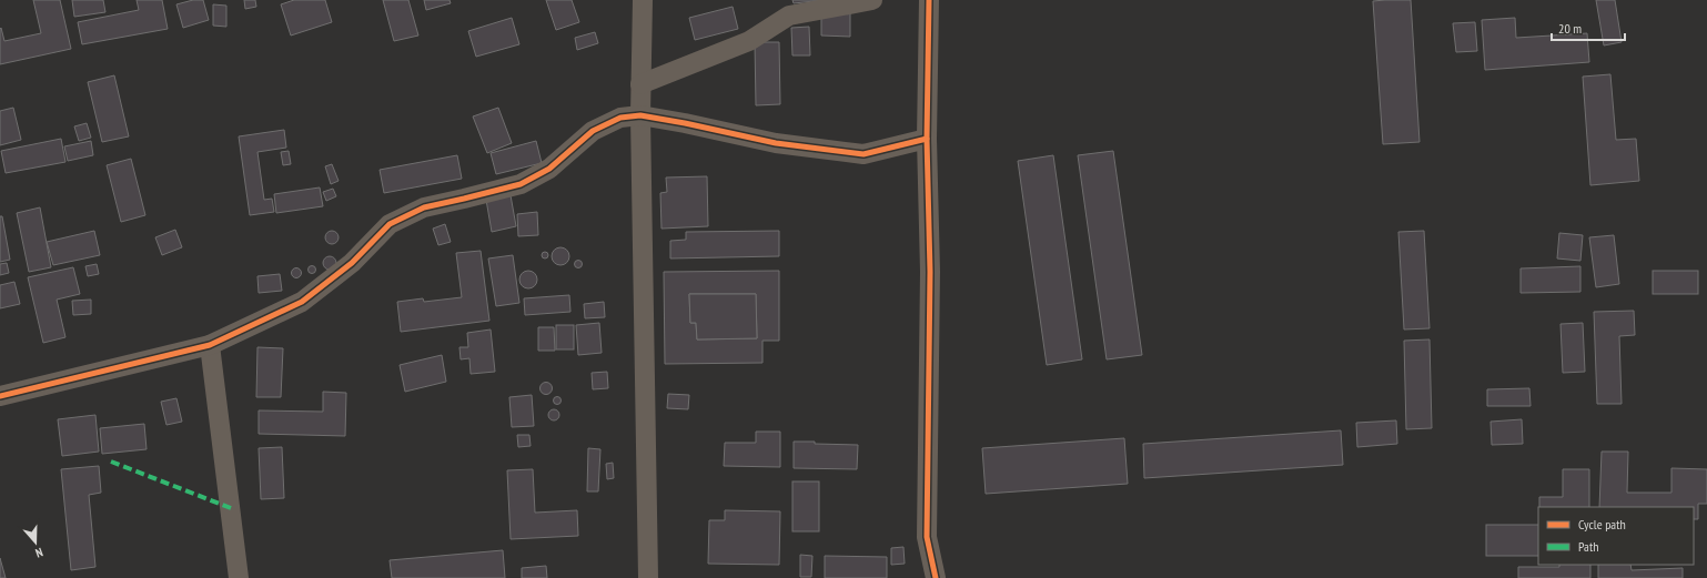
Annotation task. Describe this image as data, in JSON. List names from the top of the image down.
{
  "legend": ["Cycle path", "Path"],
  "scale_bar": "20 m",
  "north": "bottom"
}
